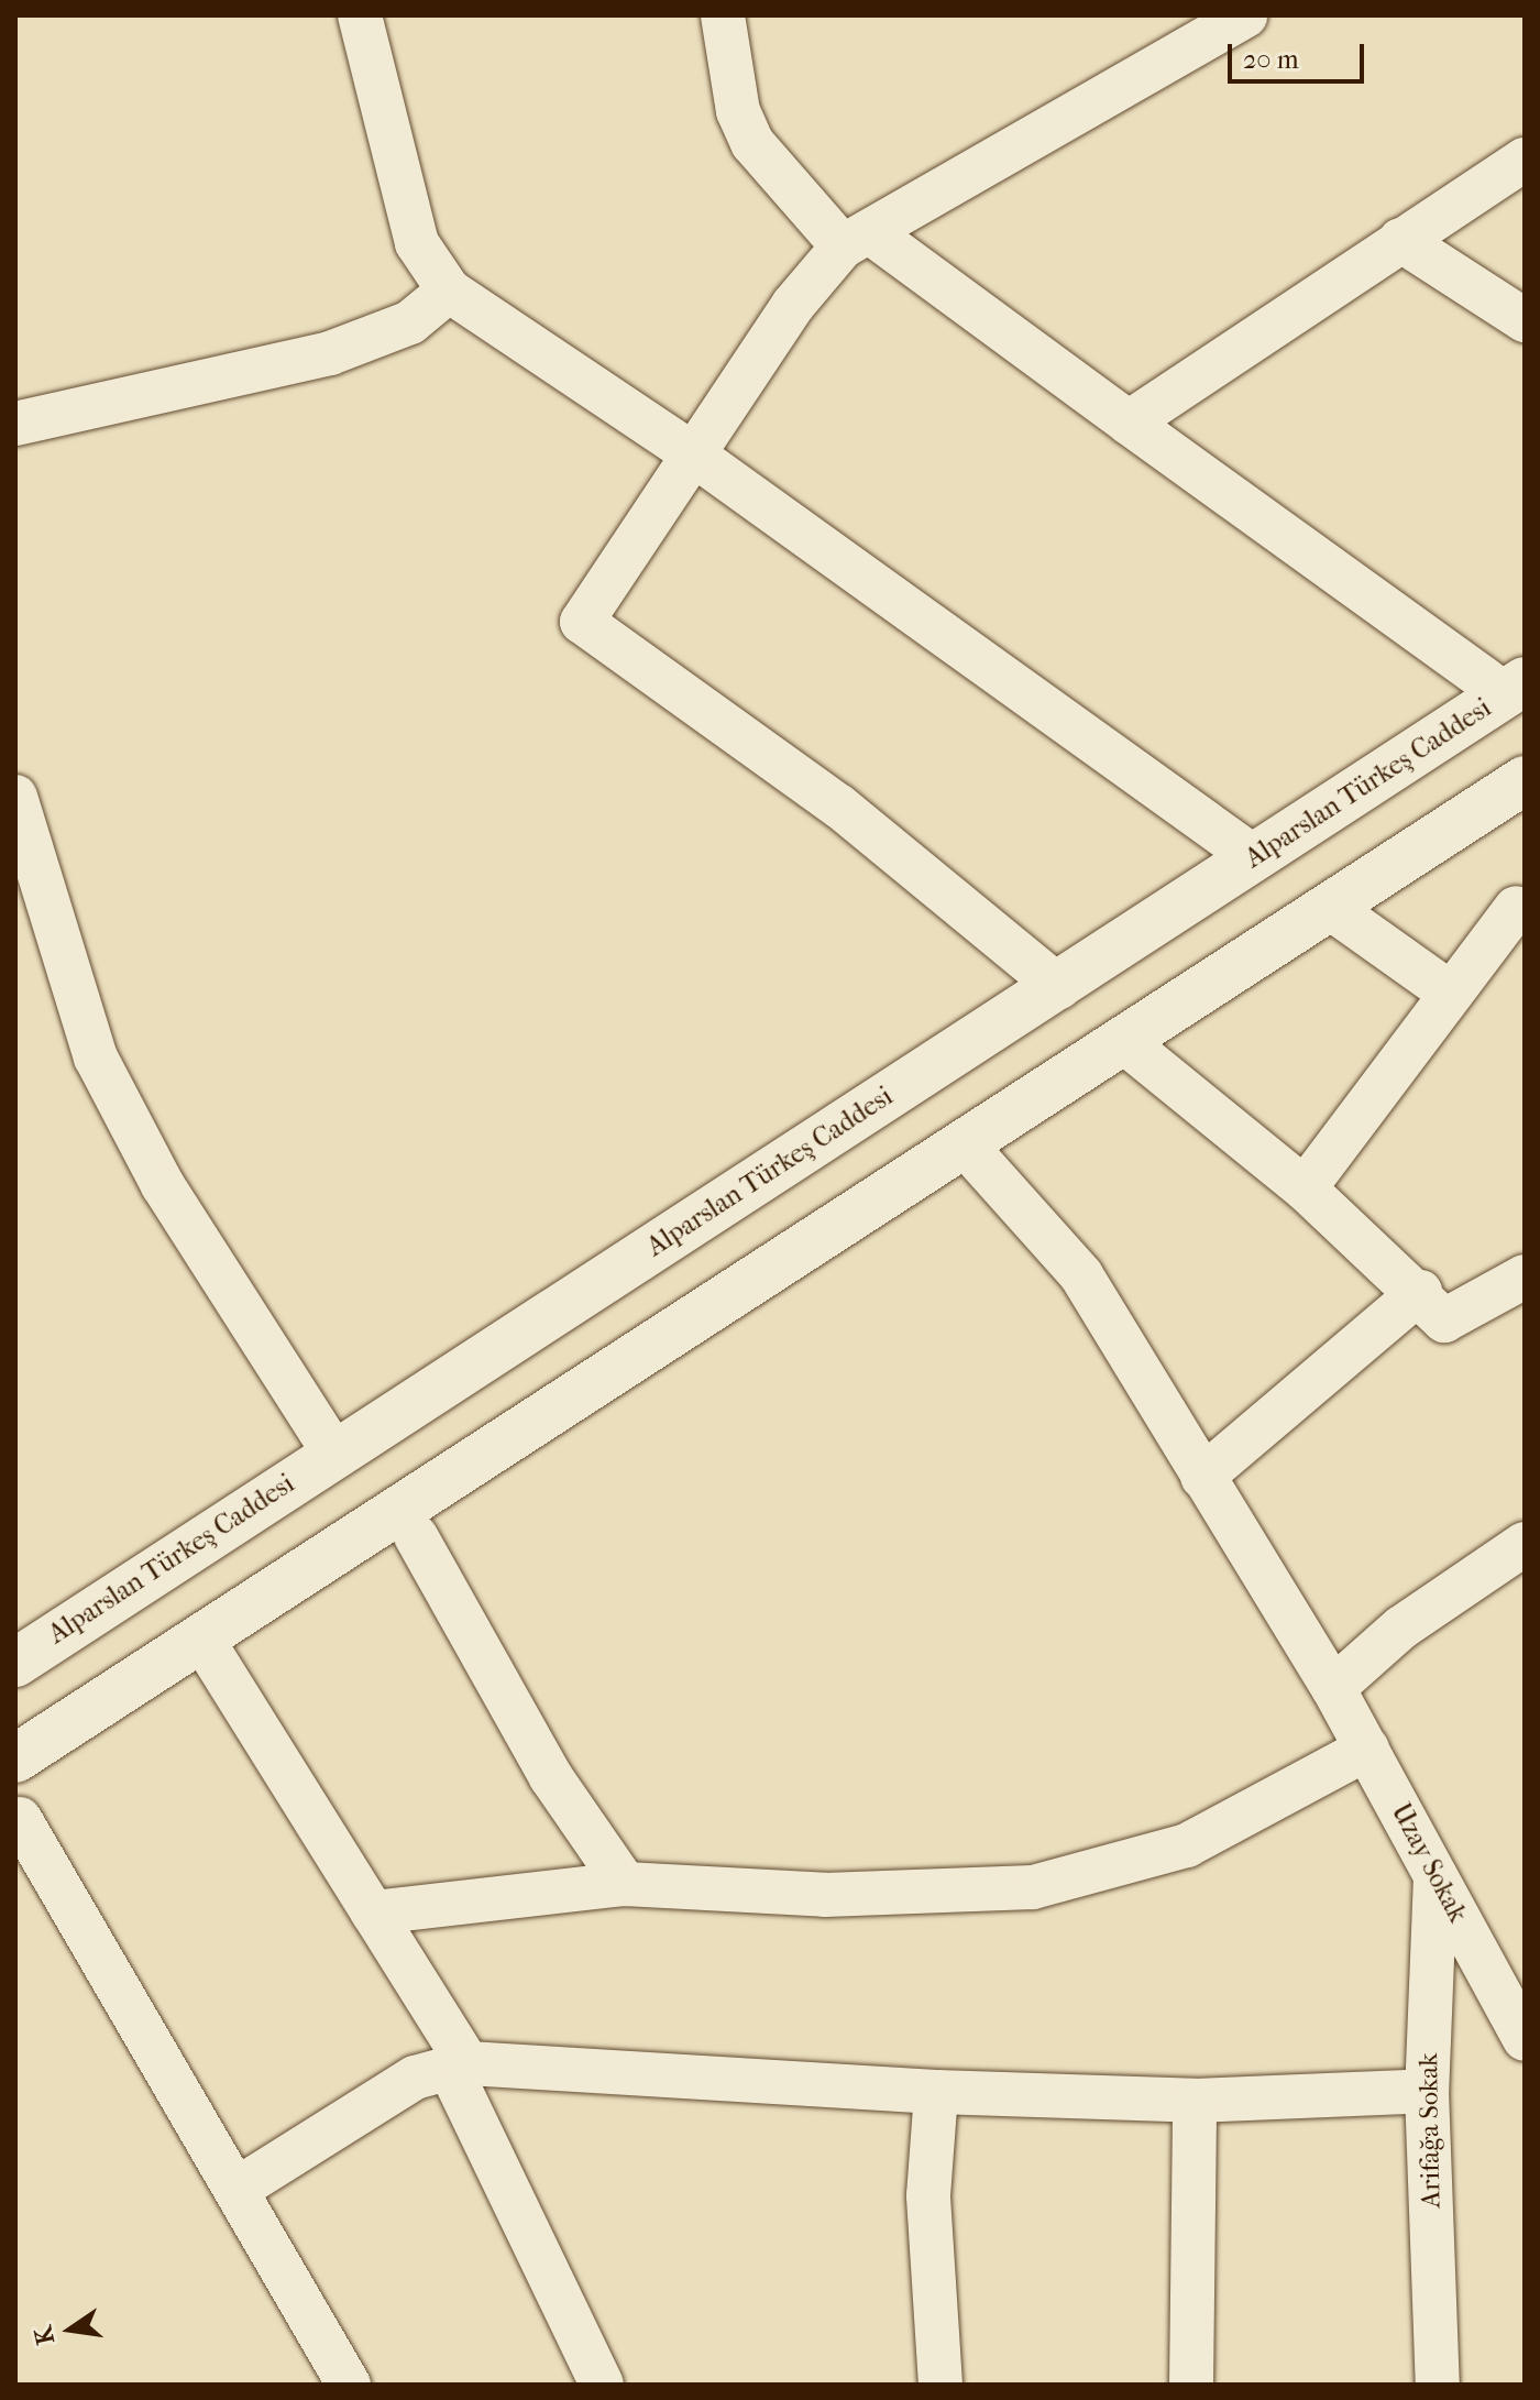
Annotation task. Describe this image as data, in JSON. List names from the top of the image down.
{
  "streets": {
    "street": ["Alparslan Türkeş Caddesi", "Uzay Sokak", "Arifağa Sokak"]
  },
  "crossings": [
    ["Uzay Sokak", "Arifağa Sokak"]
  ],
  "scale_bar": "20 m",
  "north": "left"
}
